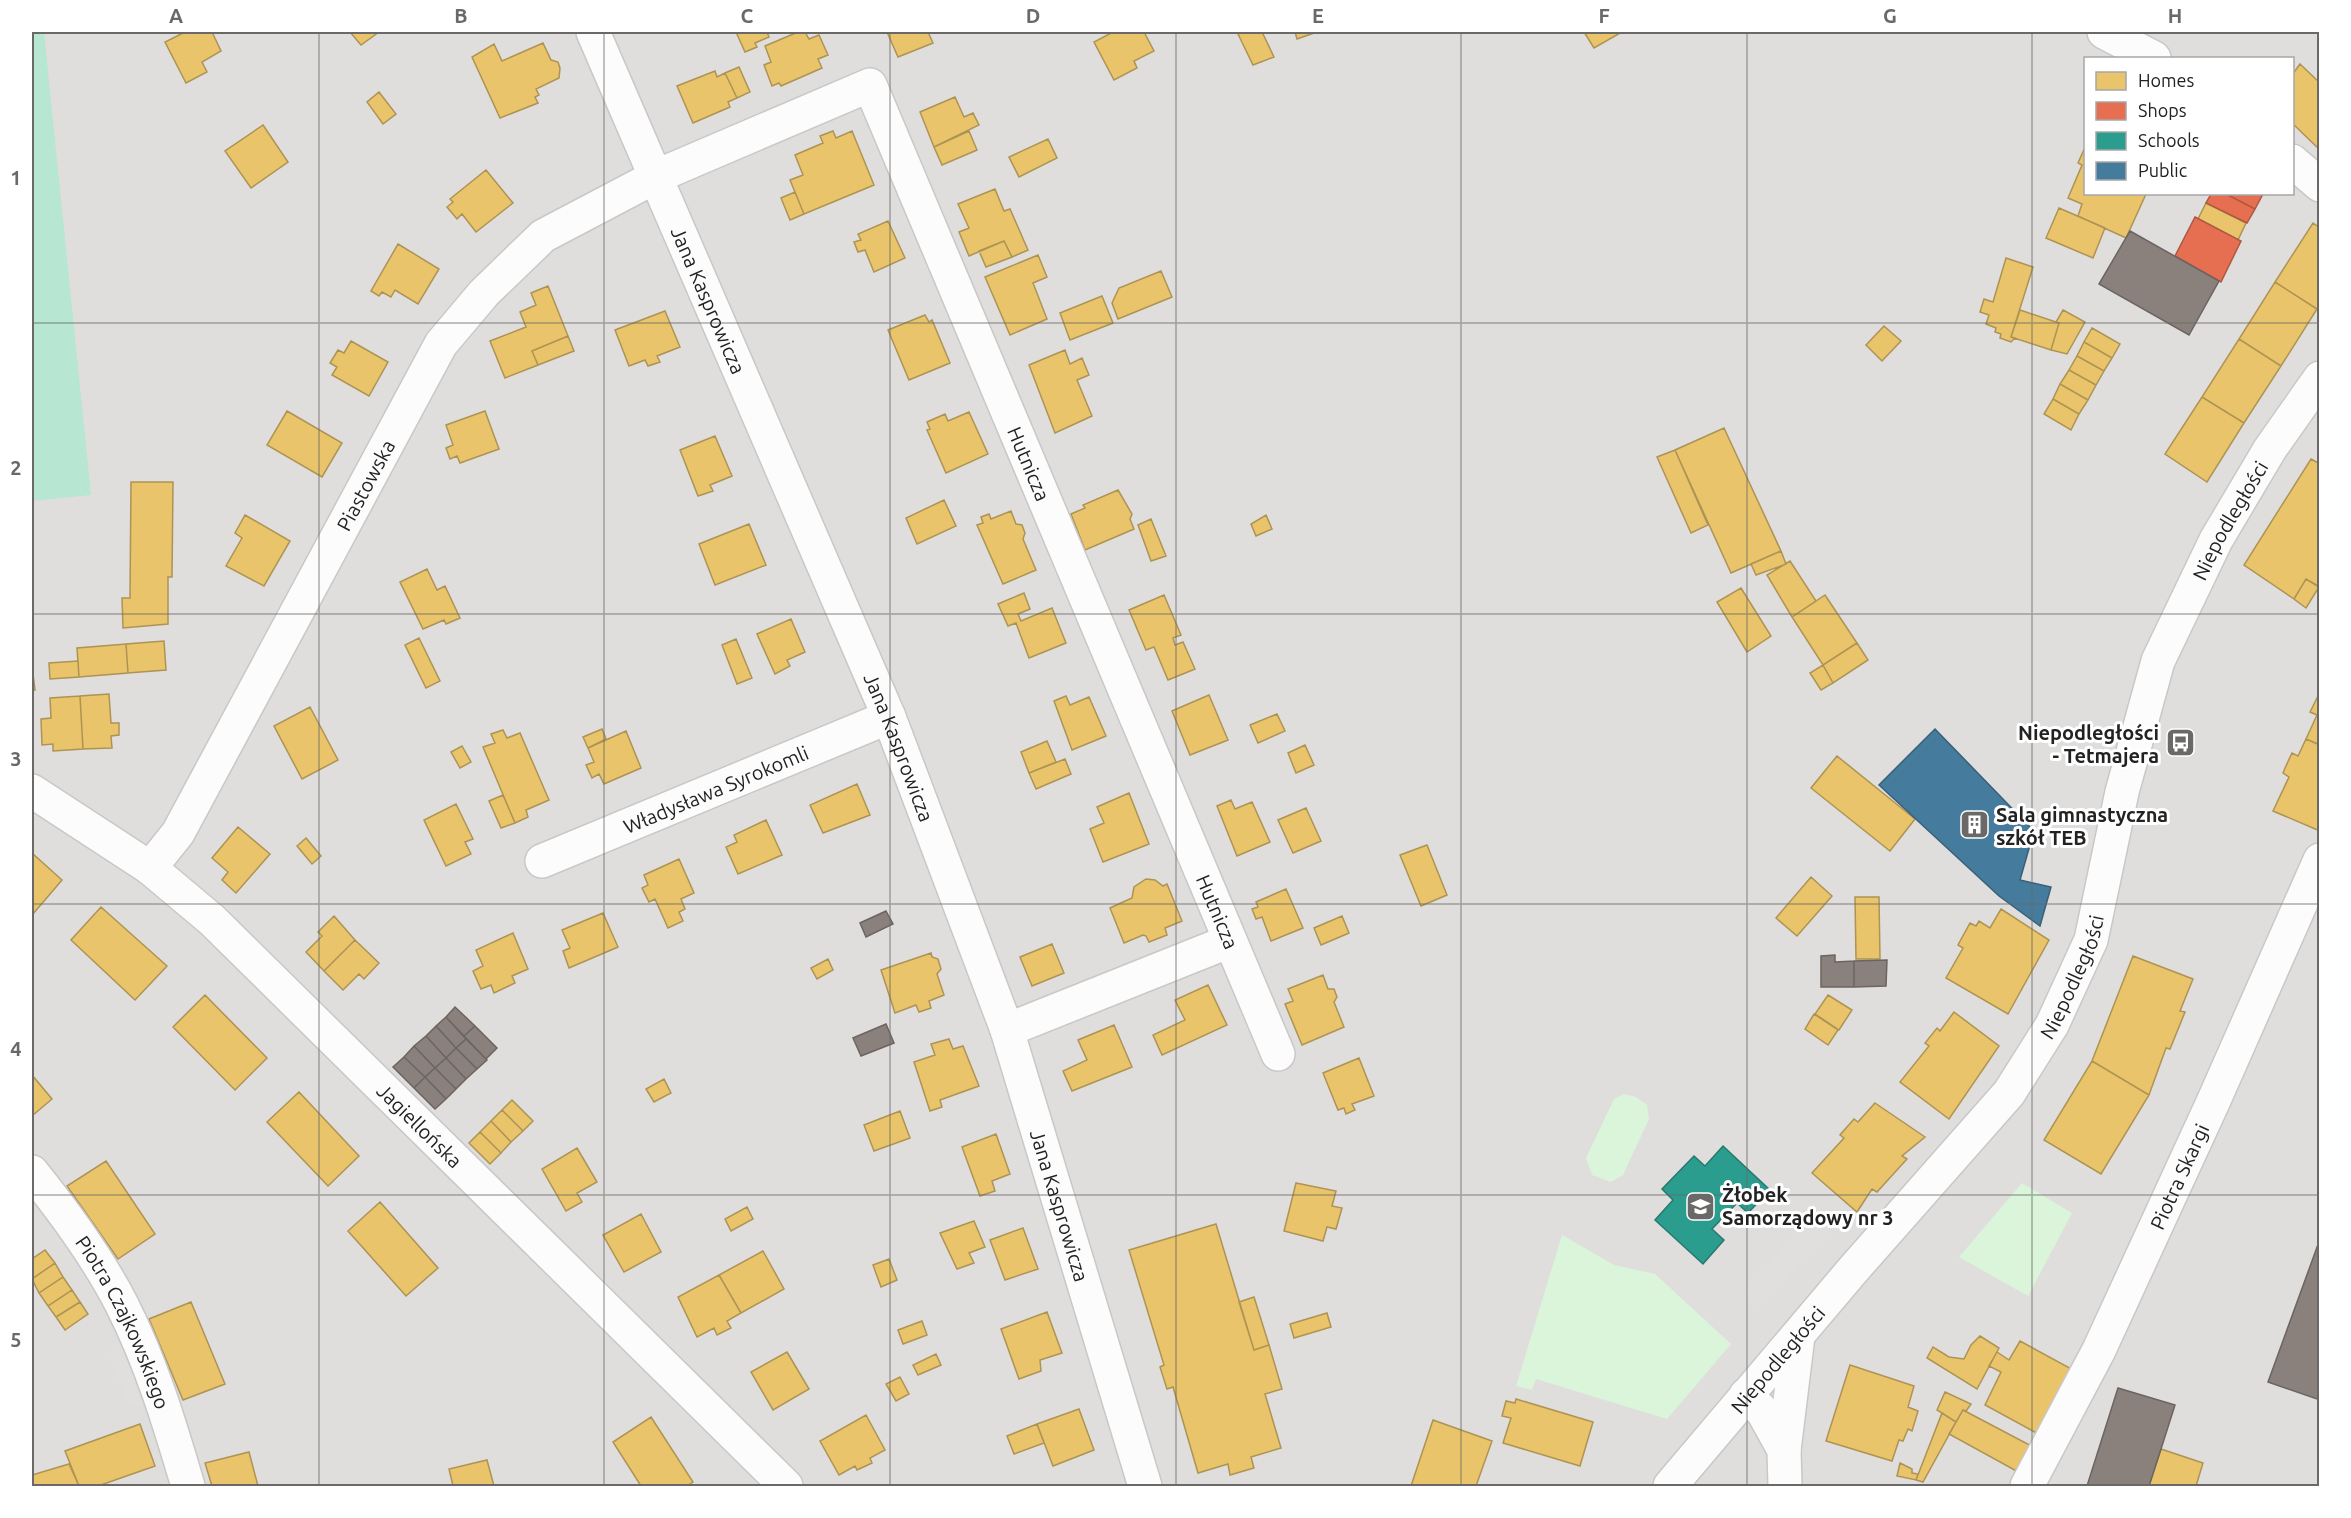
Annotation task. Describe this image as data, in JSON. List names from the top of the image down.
{
  "streets": {
    "street": [
      "Jana Kasprowicza",
      "Hutnicza",
      "Piastowska",
      "Niepodległości",
      "Władysława Syrokomli",
      "Jagiellońska",
      "Piotra Skargi",
      "Piotra Czajkowskiego"
    ]
  },
  "crossings": [
    ["Jana Kasprowicza", "Hutnicza"],
    ["Jana Kasprowicza", "Piastowska"],
    ["Jana Kasprowicza", "Władysława Syrokomli"],
    ["Hutnicza", "Piastowska"],
    ["Piastowska", "Jagiellońska"]
  ],
  "places": {
    "bus stop": ["Niepodległości - Tetmajera"],
    "building": ["Sala gimnastyczna szkół TEB"],
    "school or university": ["Żłobek Samorządowy nr 3"]
  },
  "legend": [
    "Homes",
    "Shops",
    "Schools",
    "Public"
  ],
  "grid": {
    "columns": [
      "A",
      "B",
      "C",
      "D",
      "E",
      "F",
      "G",
      "H"
    ],
    "rows": [
      "1",
      "2",
      "3",
      "4",
      "5"
    ]
  }
}
